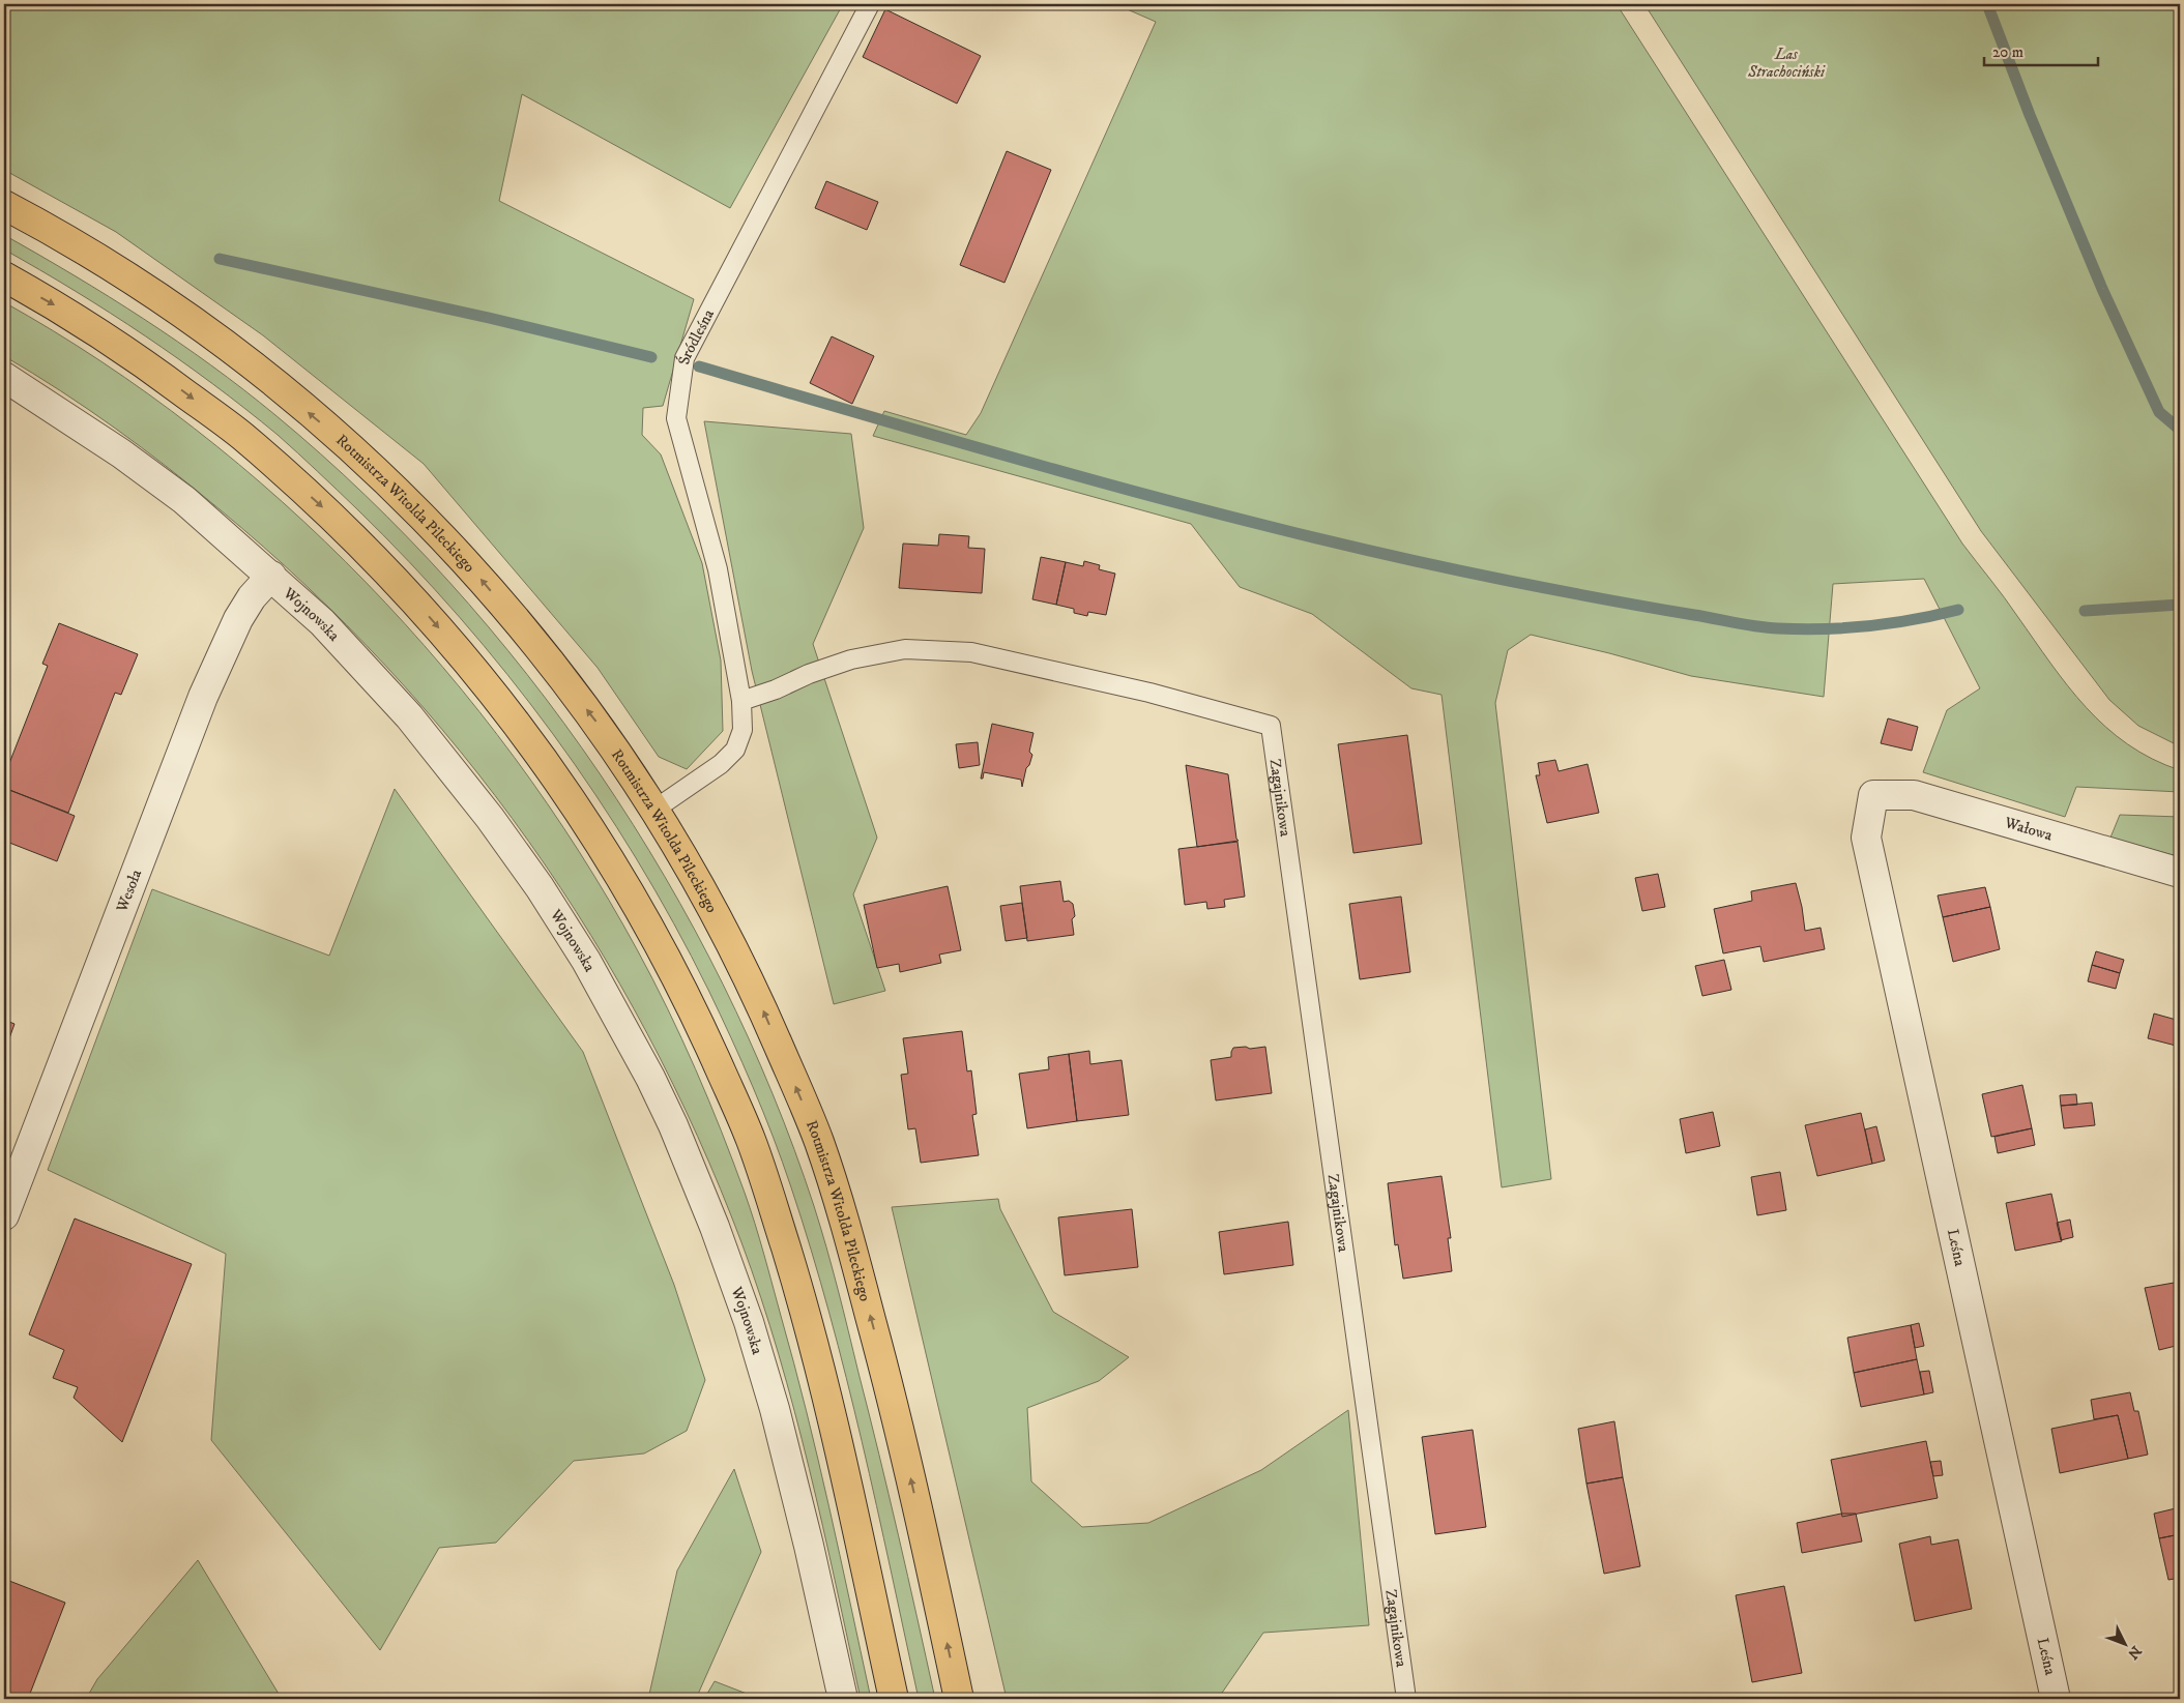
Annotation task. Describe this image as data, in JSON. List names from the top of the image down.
{
  "streets": {
    "main road": ["Rotmistrza Witolda Pileckiego"],
    "street": [
      "Wojnowska",
      "Wałowa",
      "Wesoła",
      "Leśna"
    ],
    "lane": ["Śródleśna", "Zagajnikowa"]
  },
  "crossings": [
    ["Śródleśna", "Rotmistrza Witolda Pileckiego"],
    ["Śródleśna", "Zagajnikowa"],
    ["Wojnowska", "Wesoła"],
    ["Wałowa", "Leśna"]
  ],
  "parks": ["Las Strachociński"],
  "scale_bar": "20 m",
  "north": "bottom right"
}
